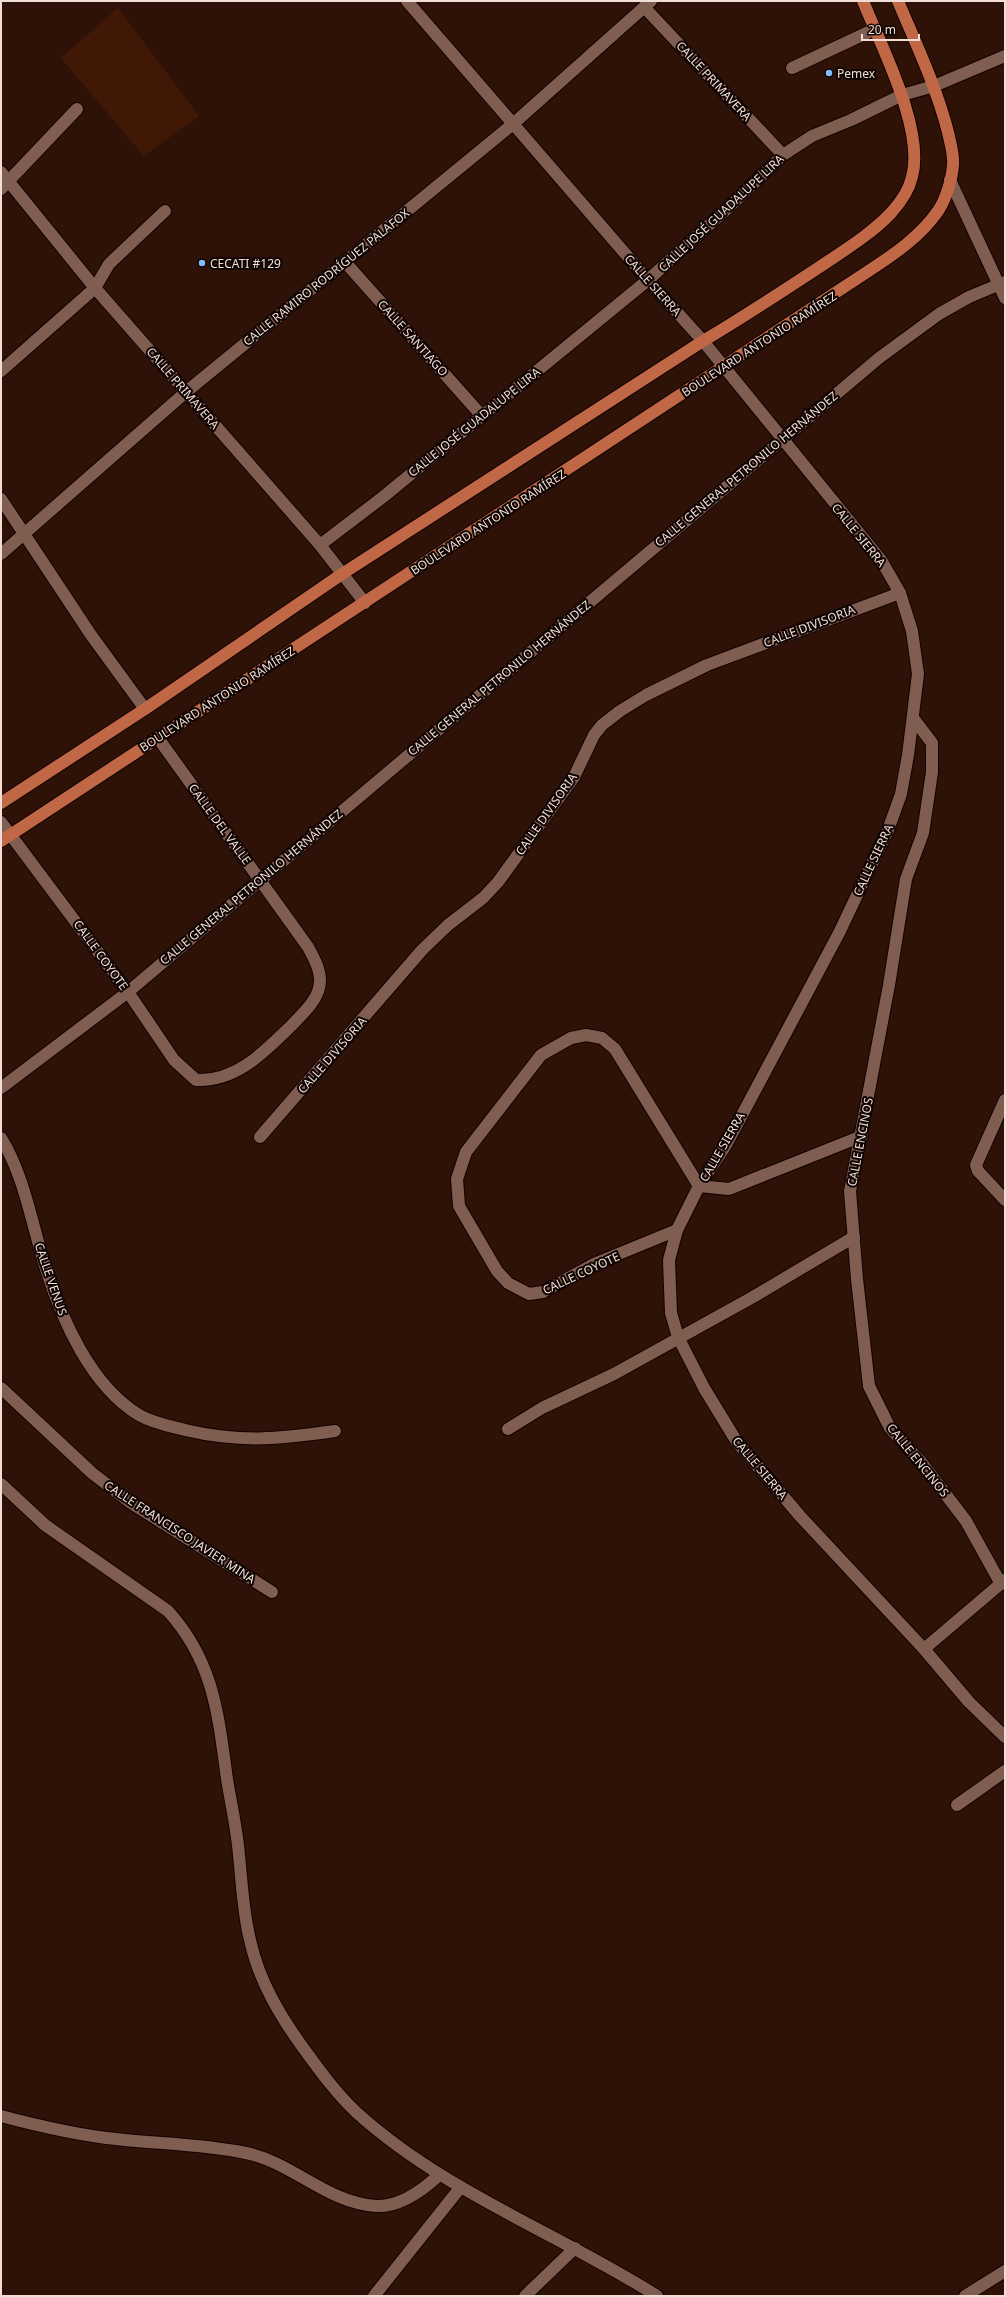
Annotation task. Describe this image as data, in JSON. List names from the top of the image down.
{
  "streets": {
    "main road": ["BOULEVARD ANTONIO RAMÍREZ"],
    "street": [
      "CALLE PRIMAVERA",
      "CALLE JOSÉ GUADALUPE LIRA",
      "CALLE RAMIRO RODRÍGUEZ PALAFOX",
      "CALLE SIERRA",
      "CALLE SANTIAGO",
      "CALLE GENERAL PETRONILO HERNÁNDEZ",
      "CALLE DIVISORIA",
      "CALLE DEL VALLE",
      "CALLE COYOTE",
      "CALLE ENCINOS",
      "CALLE VENUS",
      "CALLE FRANCISCO JAVIER MINA"
    ]
  },
  "crossings": [
    ["CALLE PRIMAVERA", "CALLE JOSÉ GUADALUPE LIRA"],
    ["CALLE PRIMAVERA", "CALLE RAMIRO RODRÍGUEZ PALAFOX"],
    ["CALLE PRIMAVERA", "BOULEVARD ANTONIO RAMÍREZ"],
    ["CALLE JOSÉ GUADALUPE LIRA", "CALLE SIERRA"],
    ["CALLE JOSÉ GUADALUPE LIRA", "CALLE SANTIAGO"],
    ["CALLE JOSÉ GUADALUPE LIRA", "BOULEVARD ANTONIO RAMÍREZ"],
    ["CALLE RAMIRO RODRÍGUEZ PALAFOX", "CALLE SIERRA"],
    ["CALLE RAMIRO RODRÍGUEZ PALAFOX", "CALLE SANTIAGO"],
    ["CALLE SIERRA", "BOULEVARD ANTONIO RAMÍREZ"],
    ["CALLE SIERRA", "CALLE GENERAL PETRONILO HERNÁNDEZ"],
    ["CALLE SIERRA", "CALLE DIVISORIA"],
    ["CALLE SIERRA", "CALLE COYOTE"],
    ["CALLE SIERRA", "CALLE ENCINOS"],
    ["BOULEVARD ANTONIO RAMÍREZ", "CALLE DEL VALLE"],
    ["BOULEVARD ANTONIO RAMÍREZ", "CALLE COYOTE"],
    ["CALLE GENERAL PETRONILO HERNÁNDEZ", "CALLE DEL VALLE"],
    ["CALLE GENERAL PETRONILO HERNÁNDEZ", "CALLE COYOTE"],
    ["CALLE DEL VALLE", "CALLE COYOTE"]
  ],
  "places": ["Pemex", "CECATI #129"],
  "scale_bar": "20 m"
}
